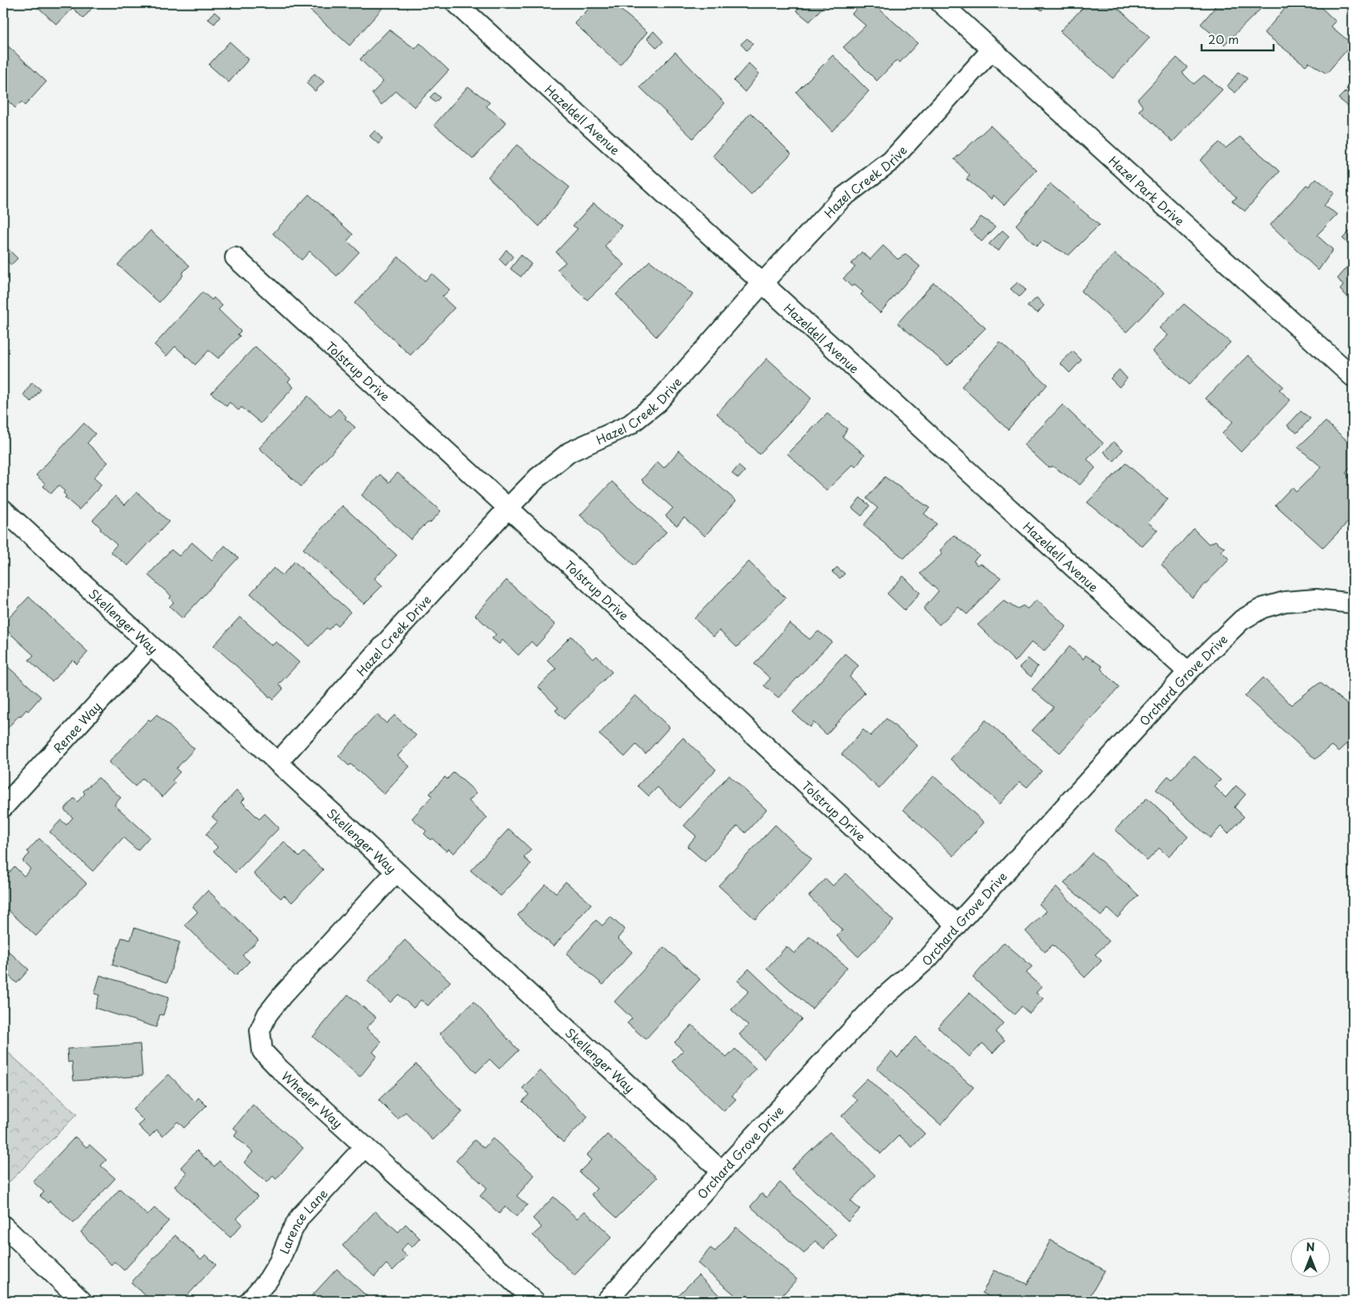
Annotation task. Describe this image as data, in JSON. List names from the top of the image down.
{
  "streets": {
    "street": [
      "Hazeldell Avenue",
      "Hazel Creek Drive",
      "Hazel Park Drive",
      "Tolstrup Drive",
      "Skellenger Way",
      "Orchard Grove Drive",
      "Renee Way",
      "Wheeler Way",
      "Larence Lane"
    ]
  },
  "crossings": [
    ["Hazeldell Avenue", "Hazel Creek Drive"],
    ["Hazeldell Avenue", "Orchard Grove Drive"],
    ["Hazel Creek Drive", "Hazel Park Drive"],
    ["Hazel Creek Drive", "Tolstrup Drive"],
    ["Hazel Creek Drive", "Skellenger Way"],
    ["Tolstrup Drive", "Orchard Grove Drive"],
    ["Skellenger Way", "Orchard Grove Drive"],
    ["Skellenger Way", "Renee Way"],
    ["Skellenger Way", "Wheeler Way"],
    ["Wheeler Way", "Larence Lane"]
  ],
  "scale_bar": "20 m",
  "north": "top"
}
